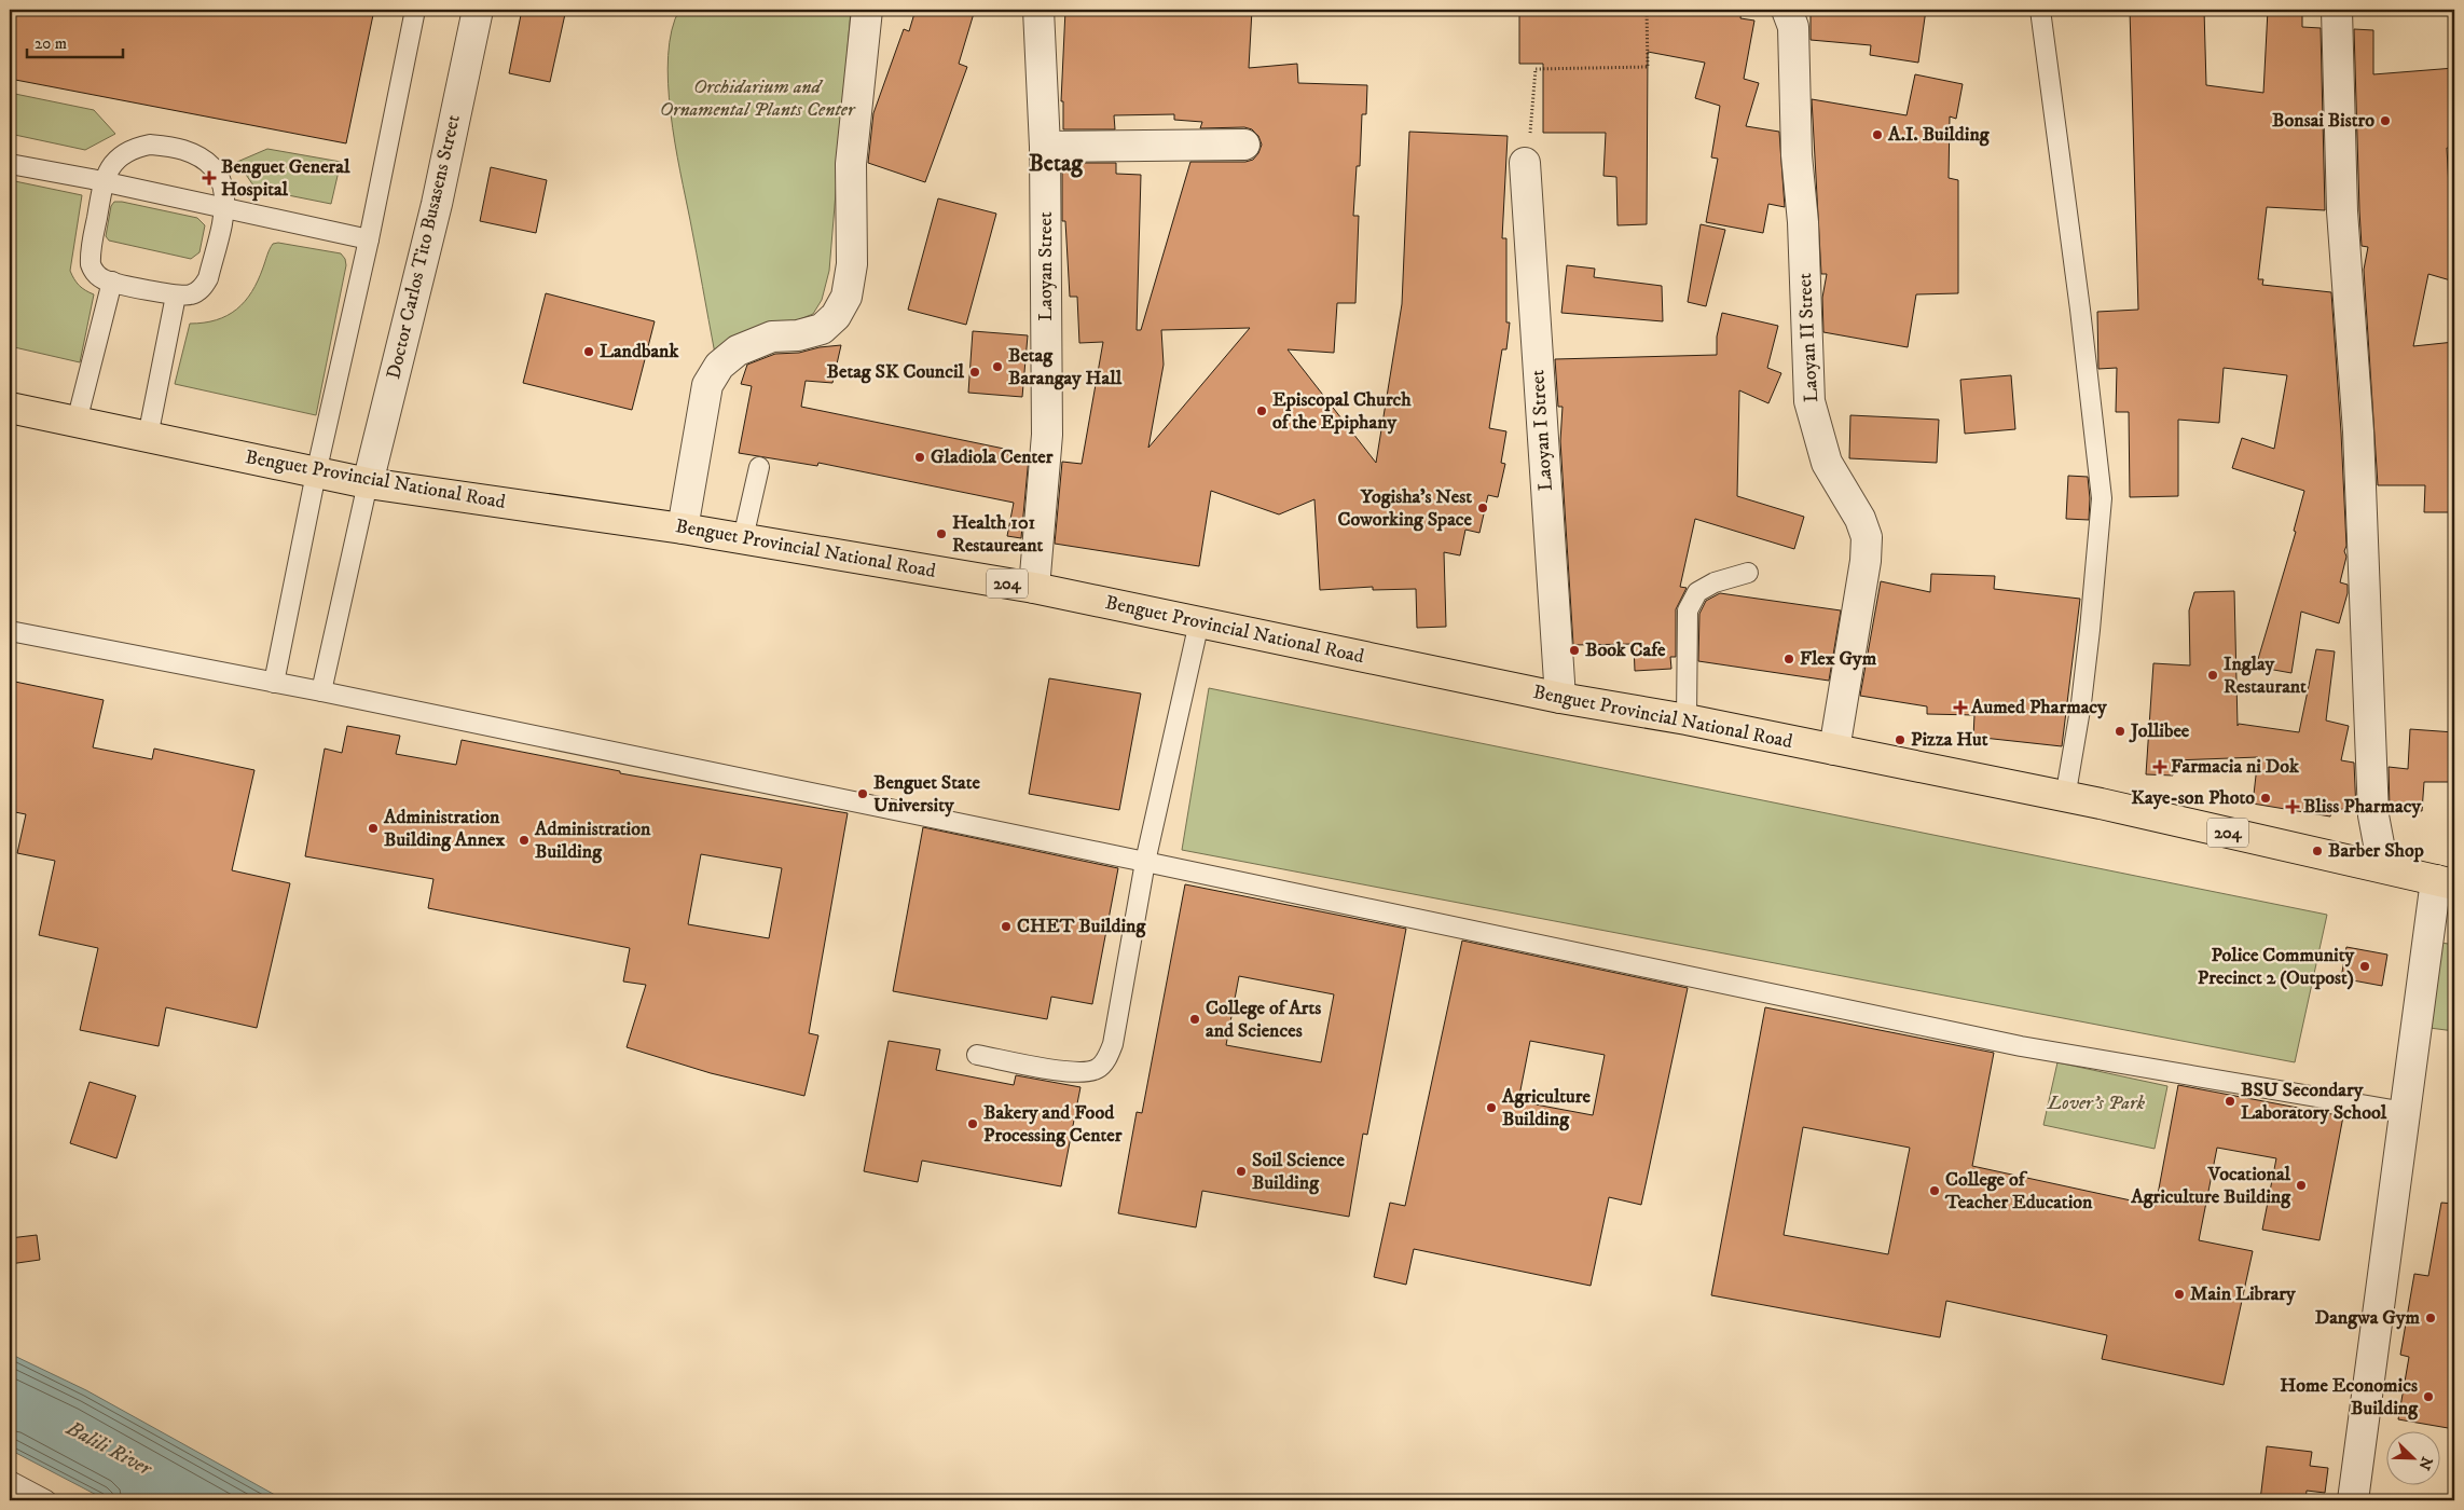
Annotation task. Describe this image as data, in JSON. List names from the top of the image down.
{
  "streets": {
    "highway": ["Benguet Provincial National Road", "204"],
    "street": [
      "Doctor Carlos Tito Busasens Street",
      "Laoyan Street",
      "Laoyan II Street",
      "Laoyan I Street"
    ]
  },
  "crossings": [
    ["Doctor Carlos Tito Busasens Street", "Benguet Provincial National Road"],
    ["Laoyan Street", "Benguet Provincial National Road"],
    ["Laoyan II Street", "Benguet Provincial National Road"],
    ["Laoyan I Street", "Benguet Provincial National Road"]
  ],
  "districts": ["Betag"],
  "water": ["Balili River"],
  "parks": ["Orchidarium and Ornamental Plants Center", "Lover's Park"],
  "places": {
    "other": [
      "Bonsai Bistro",
      "A.I. Building",
      "Landbank",
      "Betag Barangay Hall",
      "Betag SK Council",
      "Episcopal Church of the Epiphany",
      "Gladiola Center",
      "Yogisha's Nest Coworking Space",
      "Health 101 Restaureant",
      "Book Cafe",
      "Flex Gym",
      "Inglay Restaurant",
      "Jollibee",
      "Pizza Hut",
      "Benguet State University",
      "Kaye-son Photo",
      "Administration Building Annex",
      "Administration Building",
      "Barber Shop",
      "CHET Building",
      "Police Community Precinct 2 (Outpost)",
      "College of Arts and Sciences",
      "BSU Secondary Laboratory School",
      "Agriculture Building",
      "Bakery and Food Processing Center",
      "Soil Science Building",
      "Vocational Agriculture Building",
      "College of Teacher Education",
      "Main Library",
      "Dangwa Gym",
      "Home Economics Building"
    ],
    "health": [
      "Benguet General Hospital",
      "Aumed Pharmacy",
      "Farmacia ni Dok",
      "Bliss Pharmacy"
    ]
  },
  "scale_bar": "20 m",
  "north": "bottom right"
}
